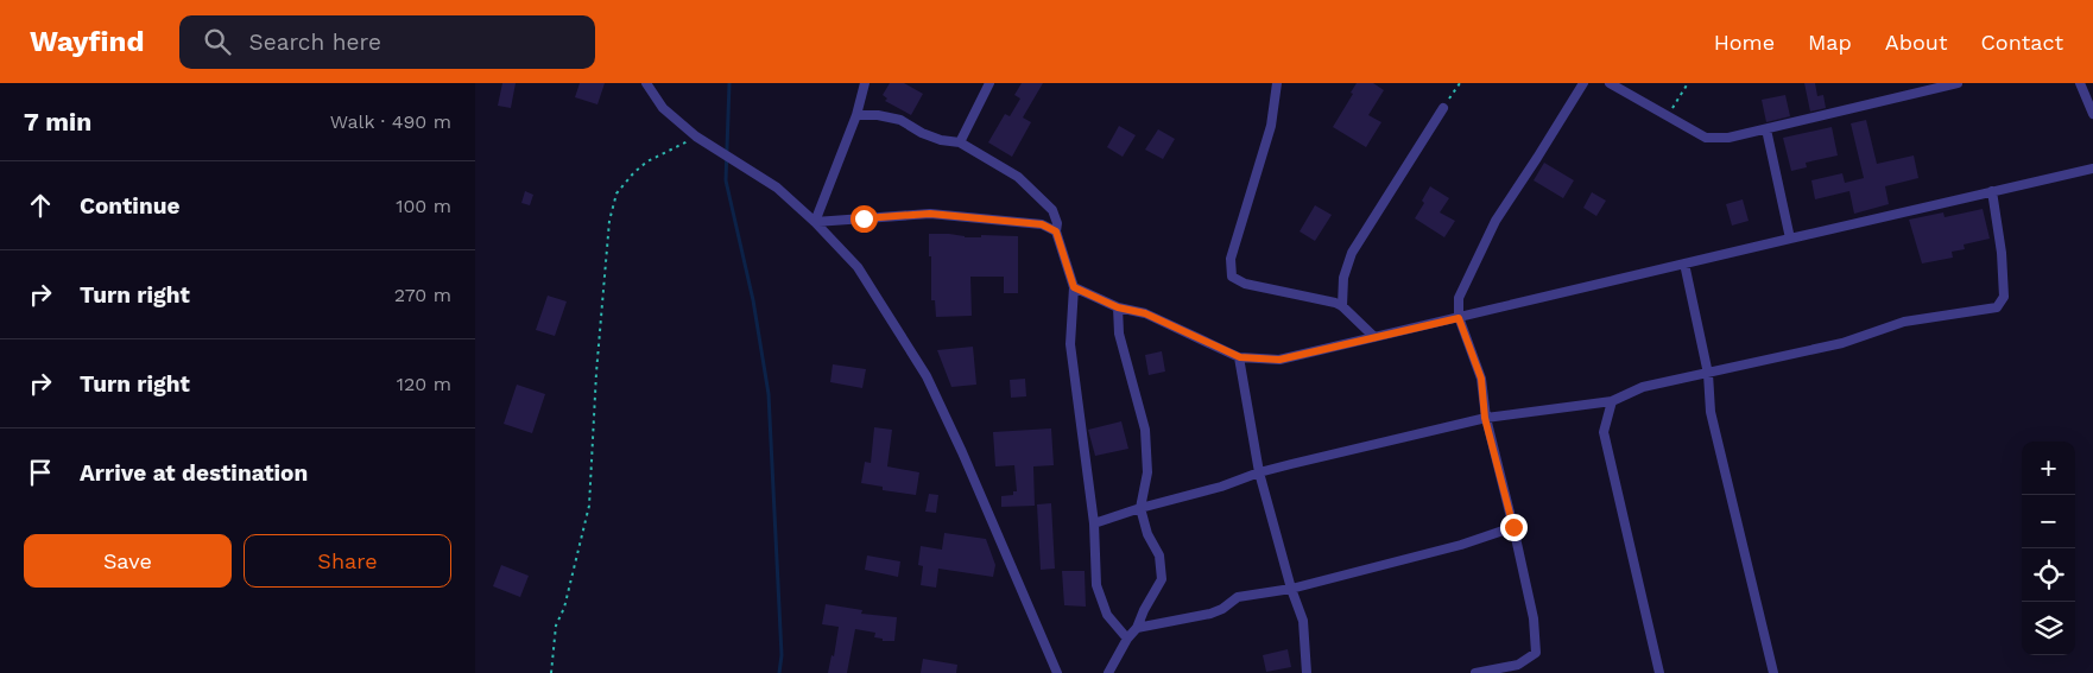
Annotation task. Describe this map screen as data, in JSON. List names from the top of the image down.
{
  "page": {
    "header": "Wayfind",
    "search": "Search here",
    "nav": [
      "Home",
      "Map",
      "About",
      "Contact"
    ],
    "heading": ["7 min", "Walk · 490 m"],
    "list": [
      ["Continue", "100 m"],
      ["Turn right", "270 m"],
      ["Turn right", "120 m"],
      "Arrive at destination"
    ],
    "map_buttons": ["+", "−"],
    "buttons": ["Save", "Share"]
  }
}
